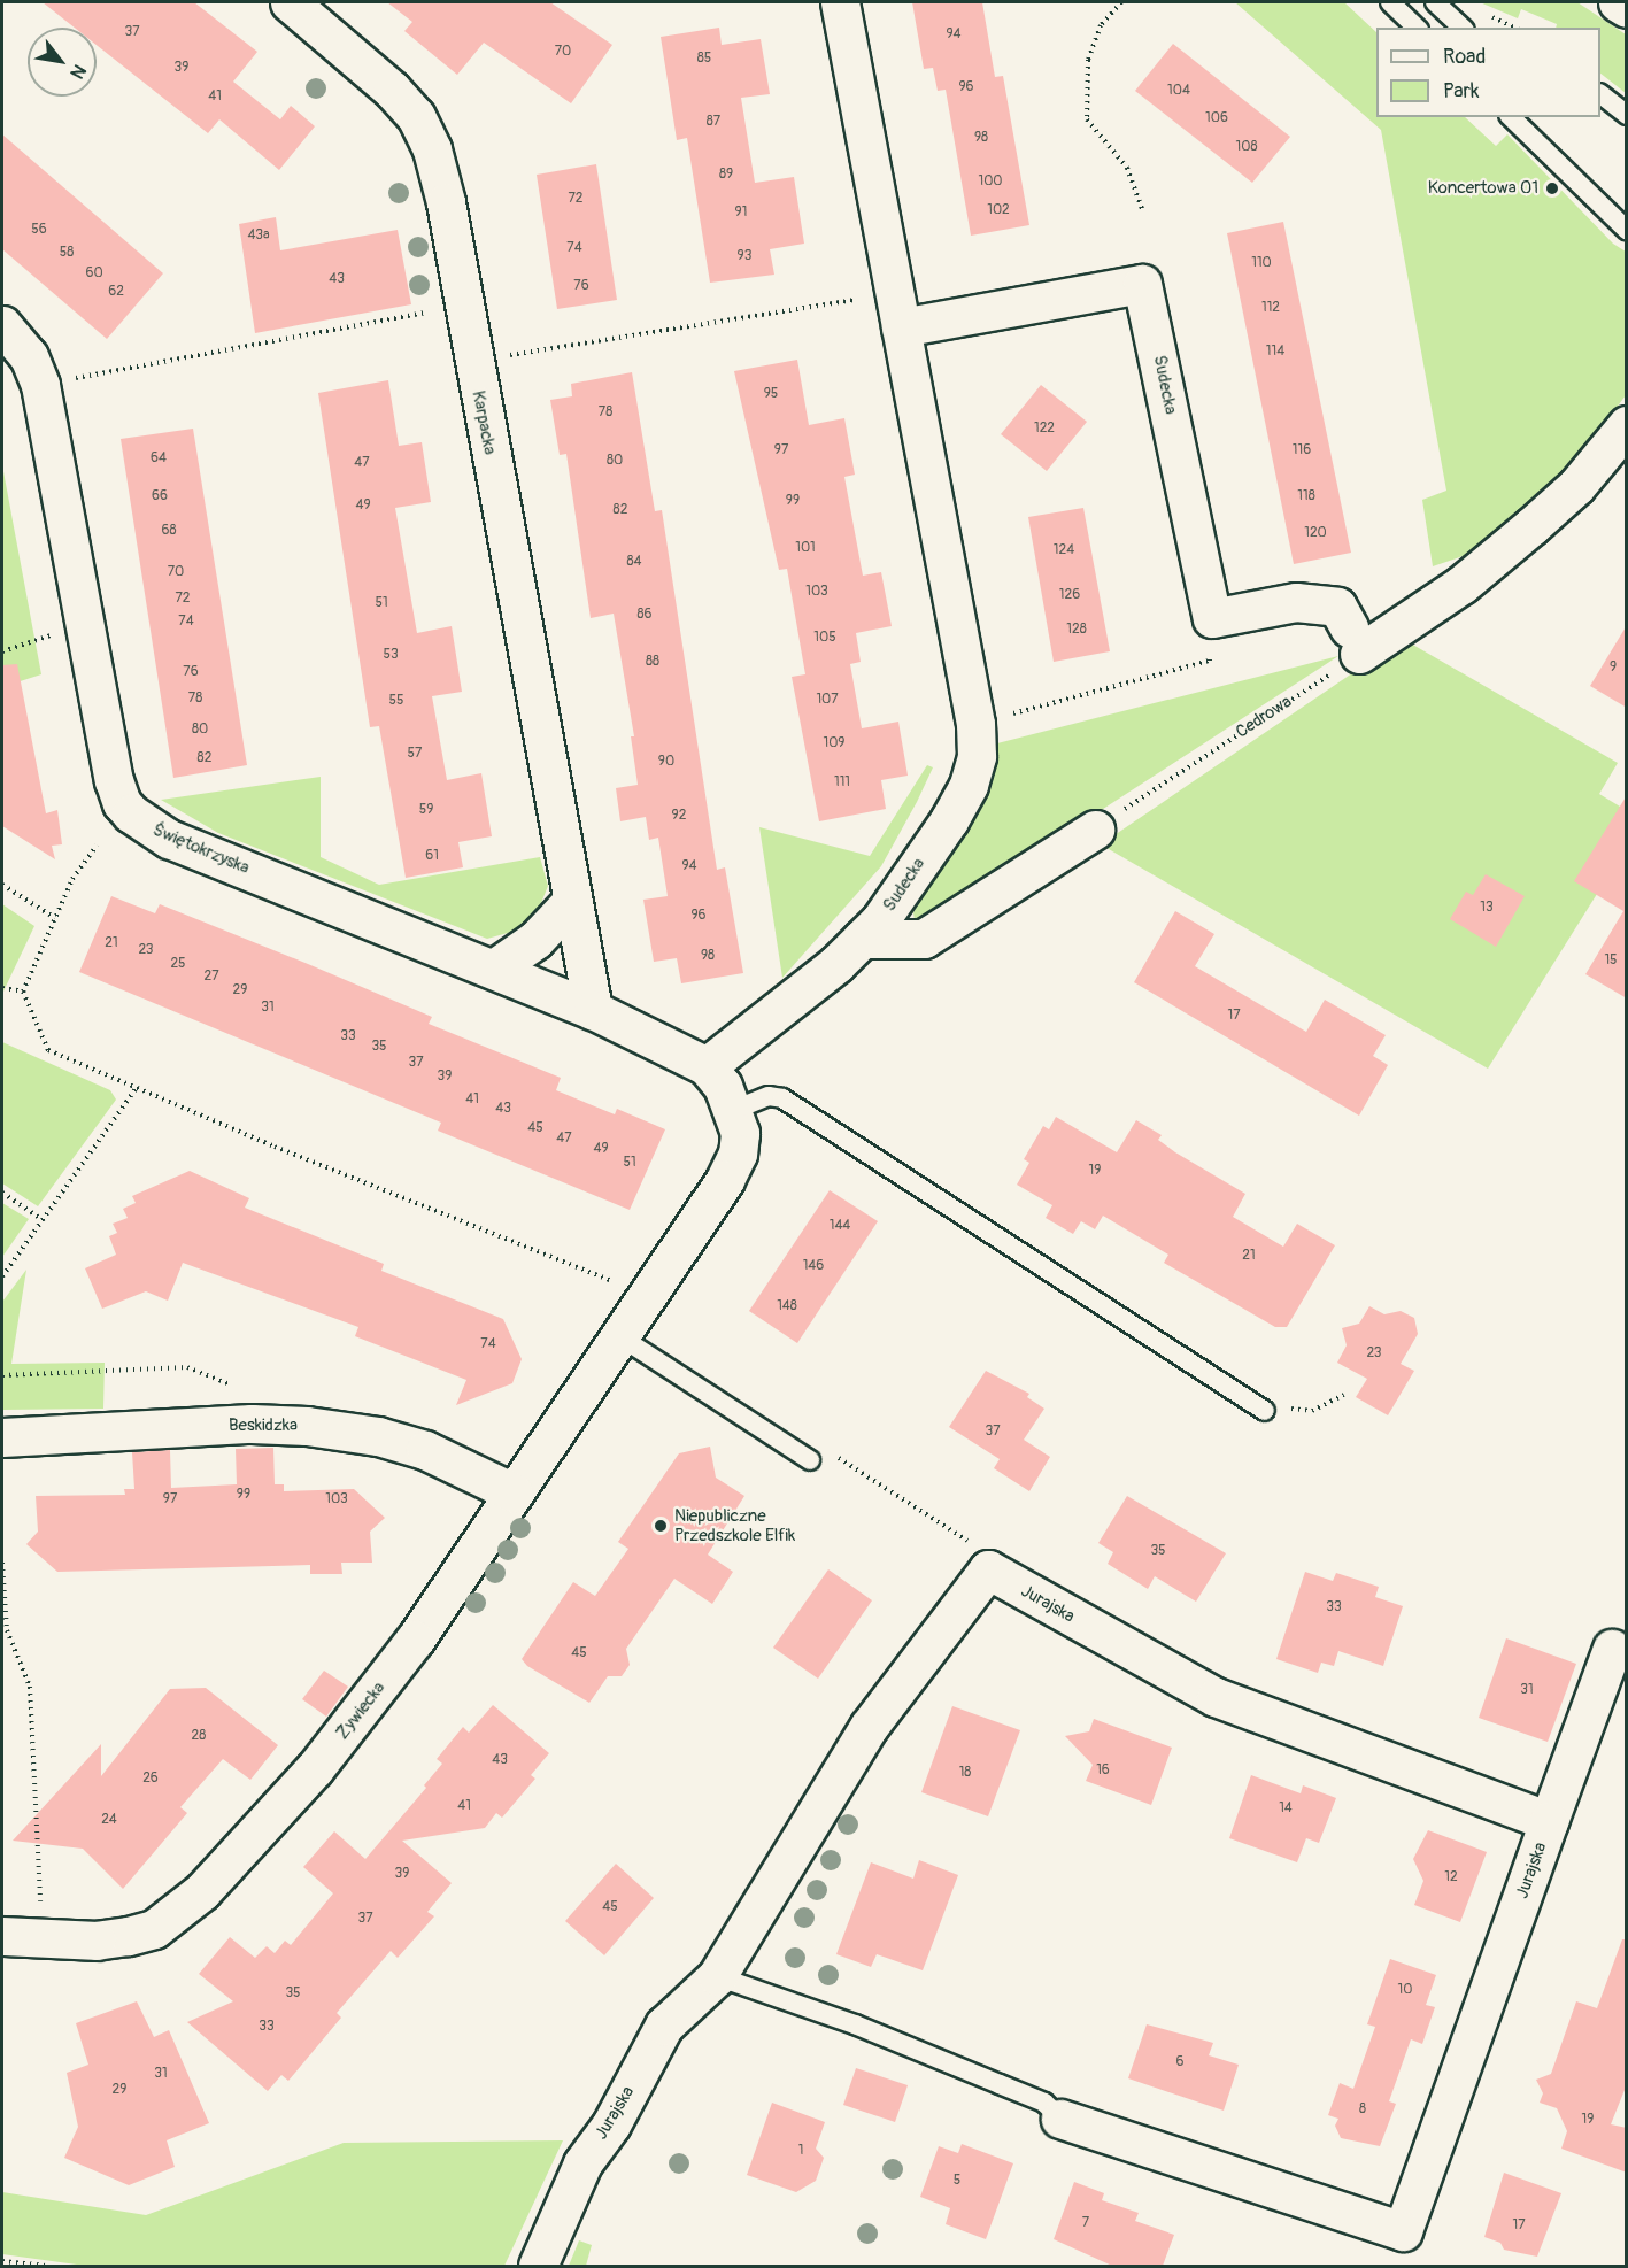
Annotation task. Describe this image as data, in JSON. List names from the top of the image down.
{
  "streets": {
    "street": [
      "Sudecka",
      "Karpacka",
      "Świętokrzyska",
      "Beskidzka",
      "Jurajska",
      "Żywiecka"
    ],
    "path": ["Cedrowa"]
  },
  "crossings": [
    ["Sudecka", "Świętokrzyska"],
    ["Karpacka", "Świętokrzyska"],
    ["Beskidzka", "Żywiecka"]
  ],
  "places": ["Koncertowa 01", "Niepubliczne Przedszkole Elfik"],
  "house_numbers": [
    "37",
    "94",
    "70",
    "85",
    "39",
    "96",
    "104",
    "41",
    "106",
    "87",
    "98",
    "108",
    "89",
    "100",
    "72",
    "102",
    "91",
    "56",
    "43a",
    "74",
    "58",
    "93",
    "110",
    "60",
    "43",
    "76",
    "62",
    "112",
    "114",
    "95",
    "78",
    "122",
    "97",
    "116",
    "64",
    "80",
    "47",
    "66",
    "118",
    "99",
    "49",
    "82",
    "68",
    "120",
    "101",
    "124",
    "84",
    "70",
    "103",
    "126",
    "72",
    "51",
    "86",
    "74",
    "128",
    "105",
    "53",
    "88",
    "9",
    "76",
    "78",
    "107",
    "55",
    "80",
    "109",
    "57",
    "82",
    "90",
    "111",
    "59",
    "92",
    "61",
    "94",
    "13",
    "96",
    "21",
    "23",
    "98",
    "15",
    "25",
    "27",
    "29",
    "31",
    "17",
    "33",
    "35",
    "37",
    "39",
    "41",
    "43",
    "45",
    "47",
    "49",
    "51",
    "19",
    "144",
    "21",
    "146",
    "148",
    "74",
    "23",
    "37",
    "99",
    "97",
    "103",
    "35",
    "33",
    "45",
    "31",
    "28",
    "43",
    "16",
    "18",
    "26",
    "41",
    "14",
    "24",
    "39",
    "12",
    "45",
    "37",
    "10",
    "35",
    "33",
    "6",
    "31",
    "29",
    "8",
    "19",
    "1",
    "5",
    "7",
    "17"
  ],
  "legend": ["Road", "Park"],
  "north": "bottom right"
}
